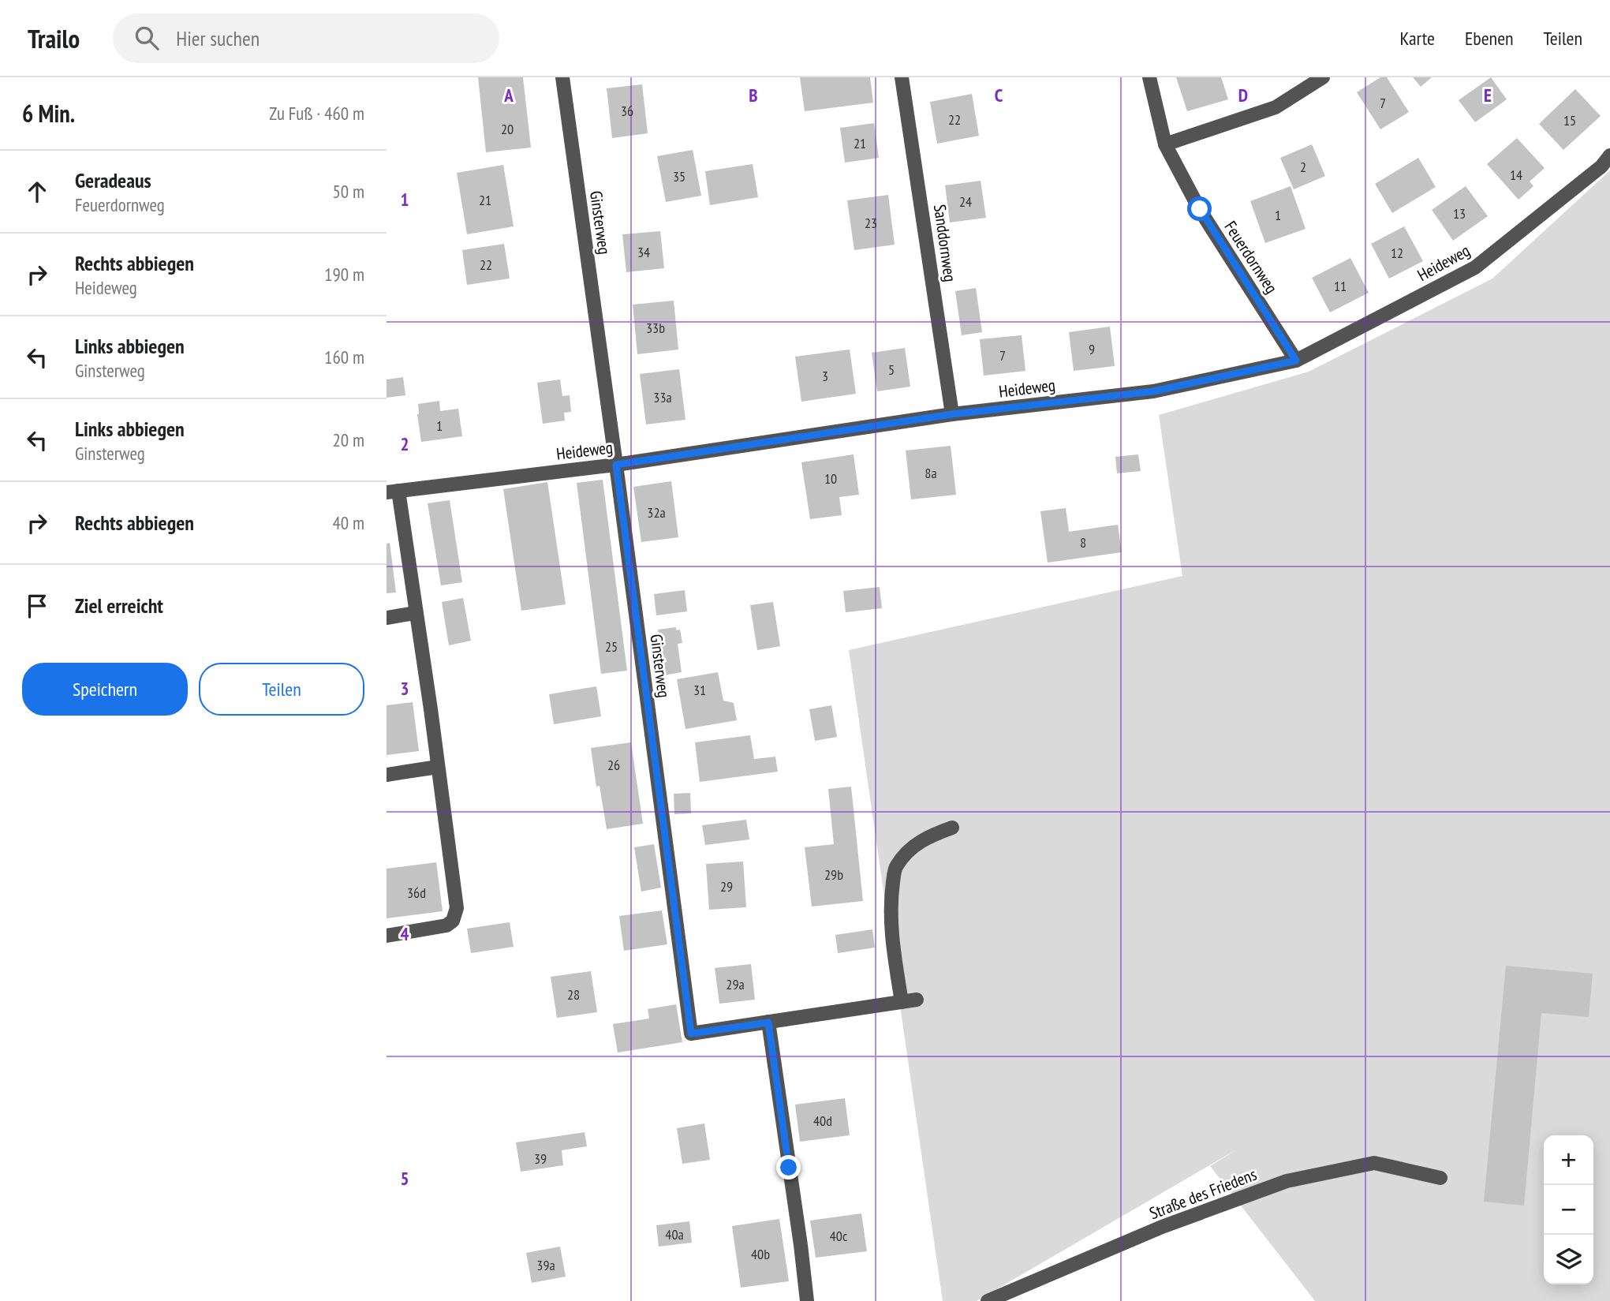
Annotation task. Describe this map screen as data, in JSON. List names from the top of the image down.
{
  "streets": {
    "street": [
      "Ginsterweg",
      "Sanddornweg",
      "Feuerdornweg",
      "Heideweg",
      "Straße des Friedens"
    ]
  },
  "crossings": [
    ["Ginsterweg", "Heideweg"],
    ["Sanddornweg", "Heideweg"],
    ["Feuerdornweg", "Heideweg"]
  ],
  "house_numbers": [
    "7",
    "36",
    "22",
    "15",
    "20",
    "21",
    "2",
    "14",
    "35",
    "21",
    "24",
    "13",
    "1",
    "23",
    "34",
    "12",
    "22",
    "11",
    "33b",
    "9",
    "7",
    "5",
    "3",
    "33a",
    "1",
    "8a",
    "10",
    "32a",
    "8",
    "25",
    "31",
    "26",
    "29b",
    "29",
    "36d",
    "29a",
    "28",
    "40d",
    "39",
    "40a",
    "40c",
    "40b",
    "39a"
  ],
  "page": {
    "header": "Trailo",
    "search": "Hier suchen",
    "nav": ["Karte", "Ebenen", "Teilen"],
    "heading": ["6 Min.", "Zu Fuß · 460 m"],
    "list": [
      ["Geradeaus", "Feuerdornweg", "50 m"],
      ["Rechts abbiegen", "Heideweg", "190 m"],
      ["Links abbiegen", "Ginsterweg", "160 m"],
      ["Links abbiegen", "Ginsterweg", "20 m"],
      ["Rechts abbiegen", "40 m"],
      "Ziel erreicht"
    ],
    "buttons": ["Speichern", "Teilen"],
    "map_buttons": ["+", "−"]
  },
  "grid": {
    "columns": [
      "A",
      "B",
      "C",
      "D",
      "E"
    ],
    "rows": [
      "1",
      "2",
      "3",
      "4",
      "5"
    ]
  }
}
